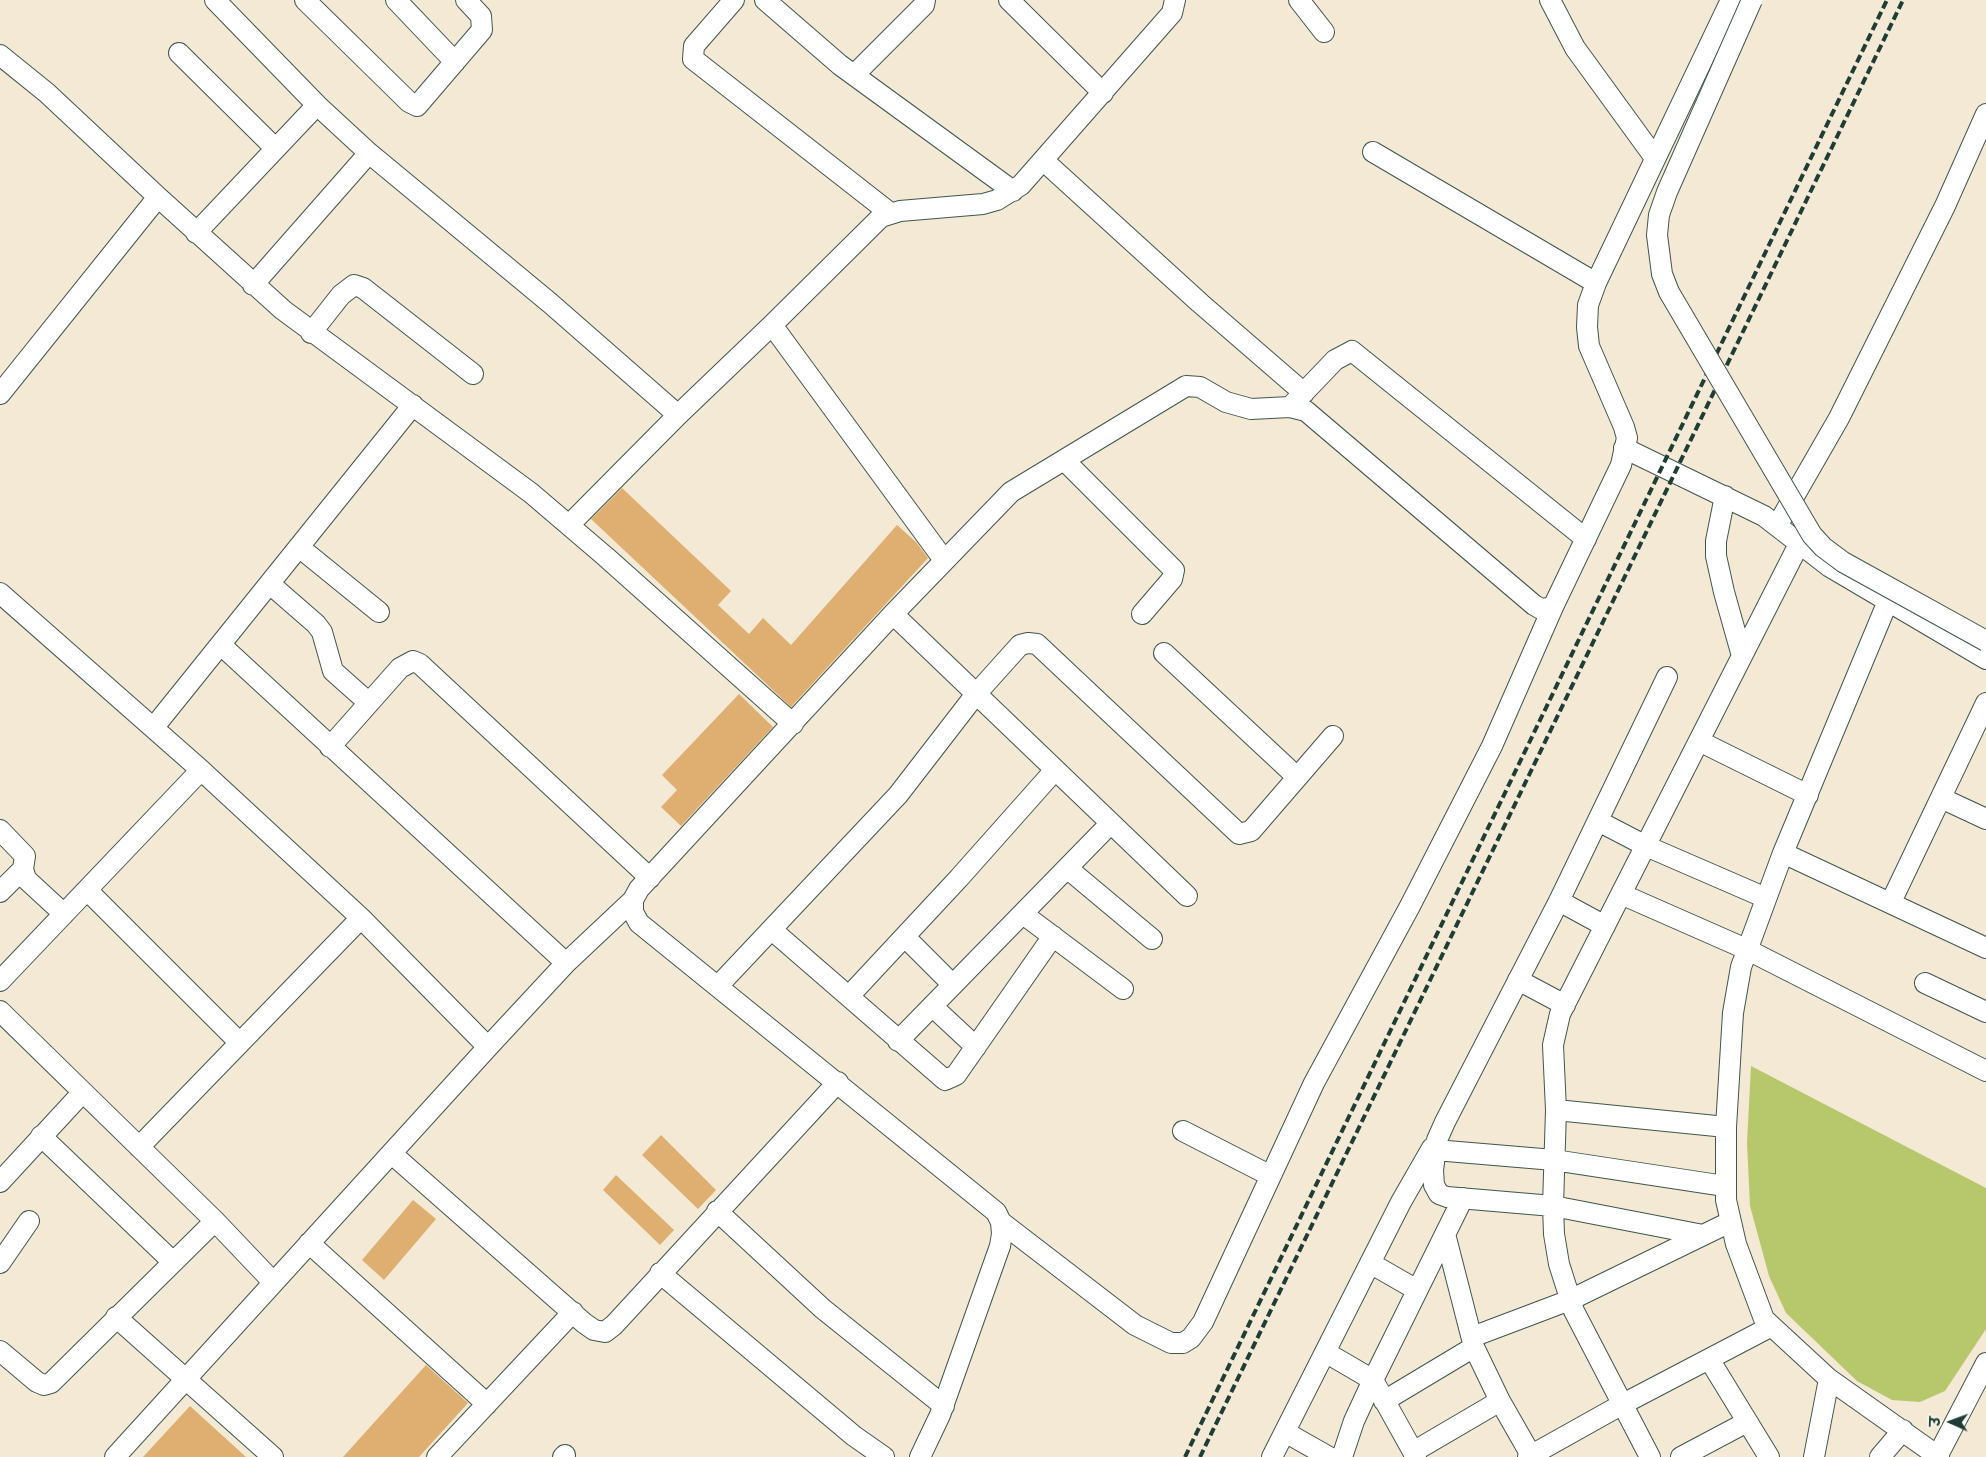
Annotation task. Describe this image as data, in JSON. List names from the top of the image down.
{
  "north": "left"
}
